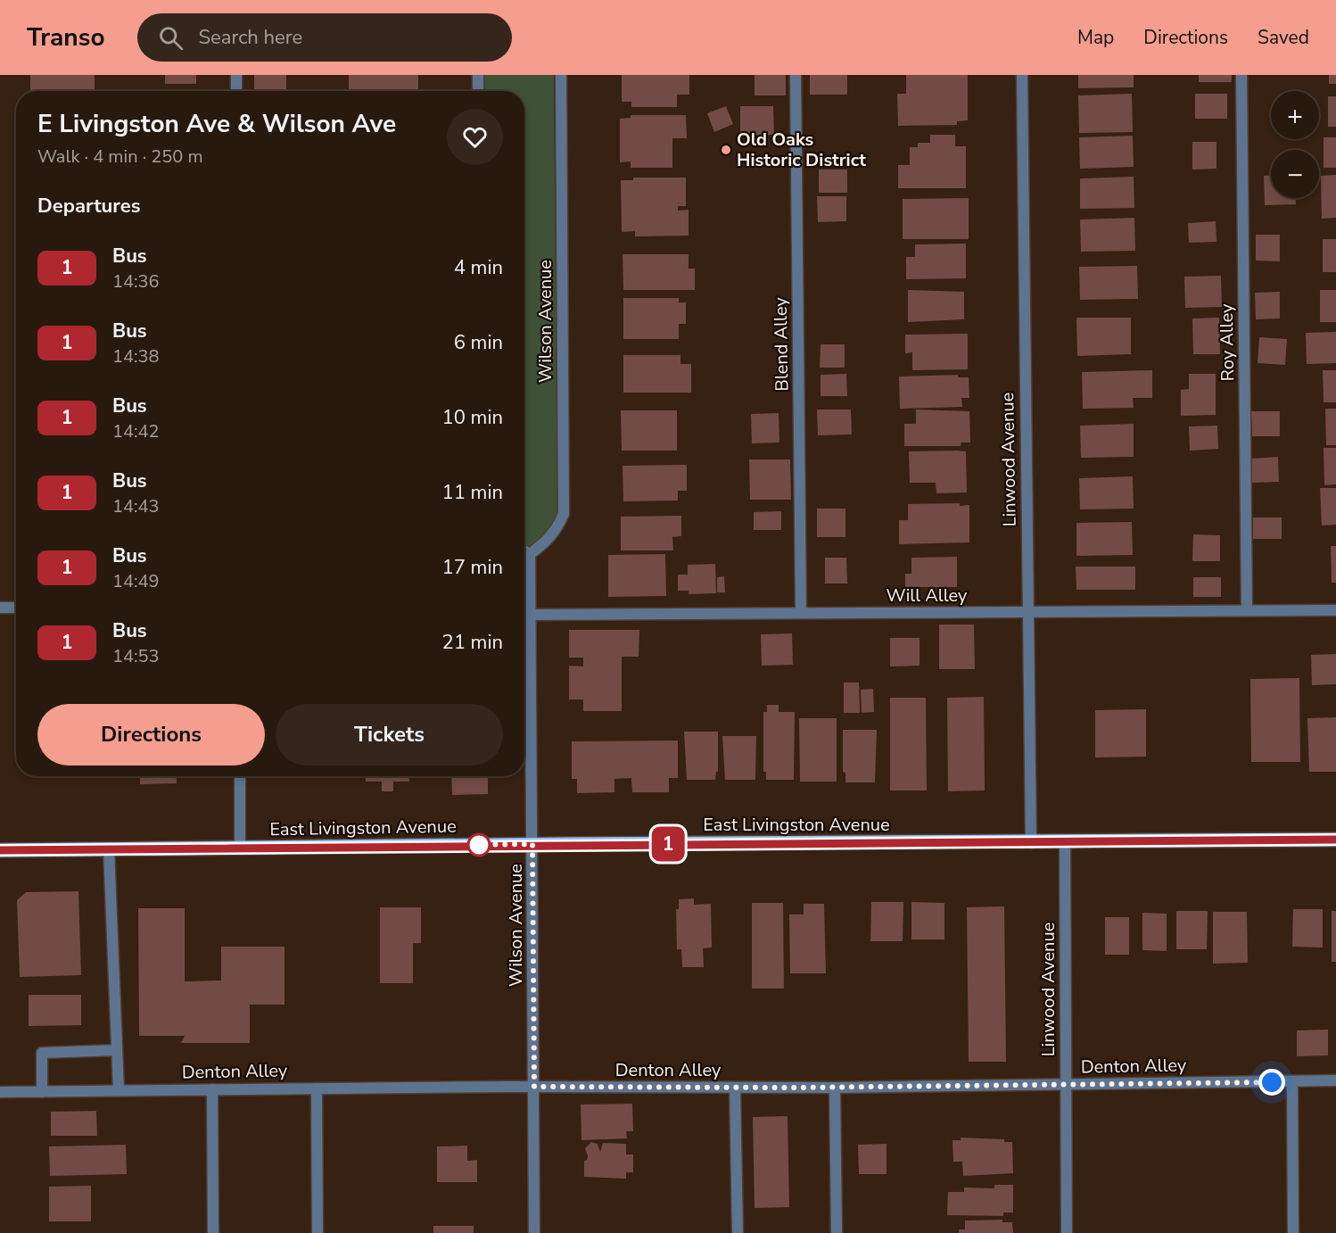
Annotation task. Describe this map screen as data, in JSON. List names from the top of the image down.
{
  "streets": {
    "main road": ["East Livingston Avenue"],
    "street": [
      "Wilson Avenue",
      "Roy Alley",
      "Blend Alley",
      "Linwood Avenue",
      "Will Alley",
      "Denton Alley"
    ]
  },
  "crossings": [
    ["Wilson Avenue", "Will Alley"],
    ["Wilson Avenue", "East Livingston Avenue"],
    ["Wilson Avenue", "Denton Alley"],
    ["Roy Alley", "Will Alley"],
    ["Blend Alley", "Will Alley"],
    ["Linwood Avenue", "Will Alley"],
    ["Linwood Avenue", "East Livingston Avenue"],
    ["Linwood Avenue", "Denton Alley"]
  ],
  "places": ["Old Oaks Historic District"],
  "lines": ["bus line 1"],
  "page": {
    "header": "Transo",
    "search": "Search here",
    "nav": ["Map", "Directions", "Saved"],
    "on_map": "1",
    "map_buttons": ["+", "−"],
    "heading": [
      ["E Livingston Ave & Wilson Ave", "Walk · 4 min · 250 m"],
      "Departures"
    ],
    "list": [
      {
        "mark": "1",
        "name": "Bus",
        "note": "14:36",
        "value": "4 min"
      },
      {
        "mark": "1",
        "name": "Bus",
        "note": "14:38",
        "value": "6 min"
      },
      {
        "mark": "1",
        "name": "Bus",
        "note": "14:42",
        "value": "10 min"
      },
      {
        "mark": "1",
        "name": "Bus",
        "note": "14:43",
        "value": "11 min"
      },
      {
        "mark": "1",
        "name": "Bus",
        "note": "14:49",
        "value": "17 min"
      },
      {
        "mark": "1",
        "name": "Bus",
        "note": "14:53",
        "value": "21 min"
      }
    ],
    "buttons": ["Directions", "Tickets"]
  }
}
